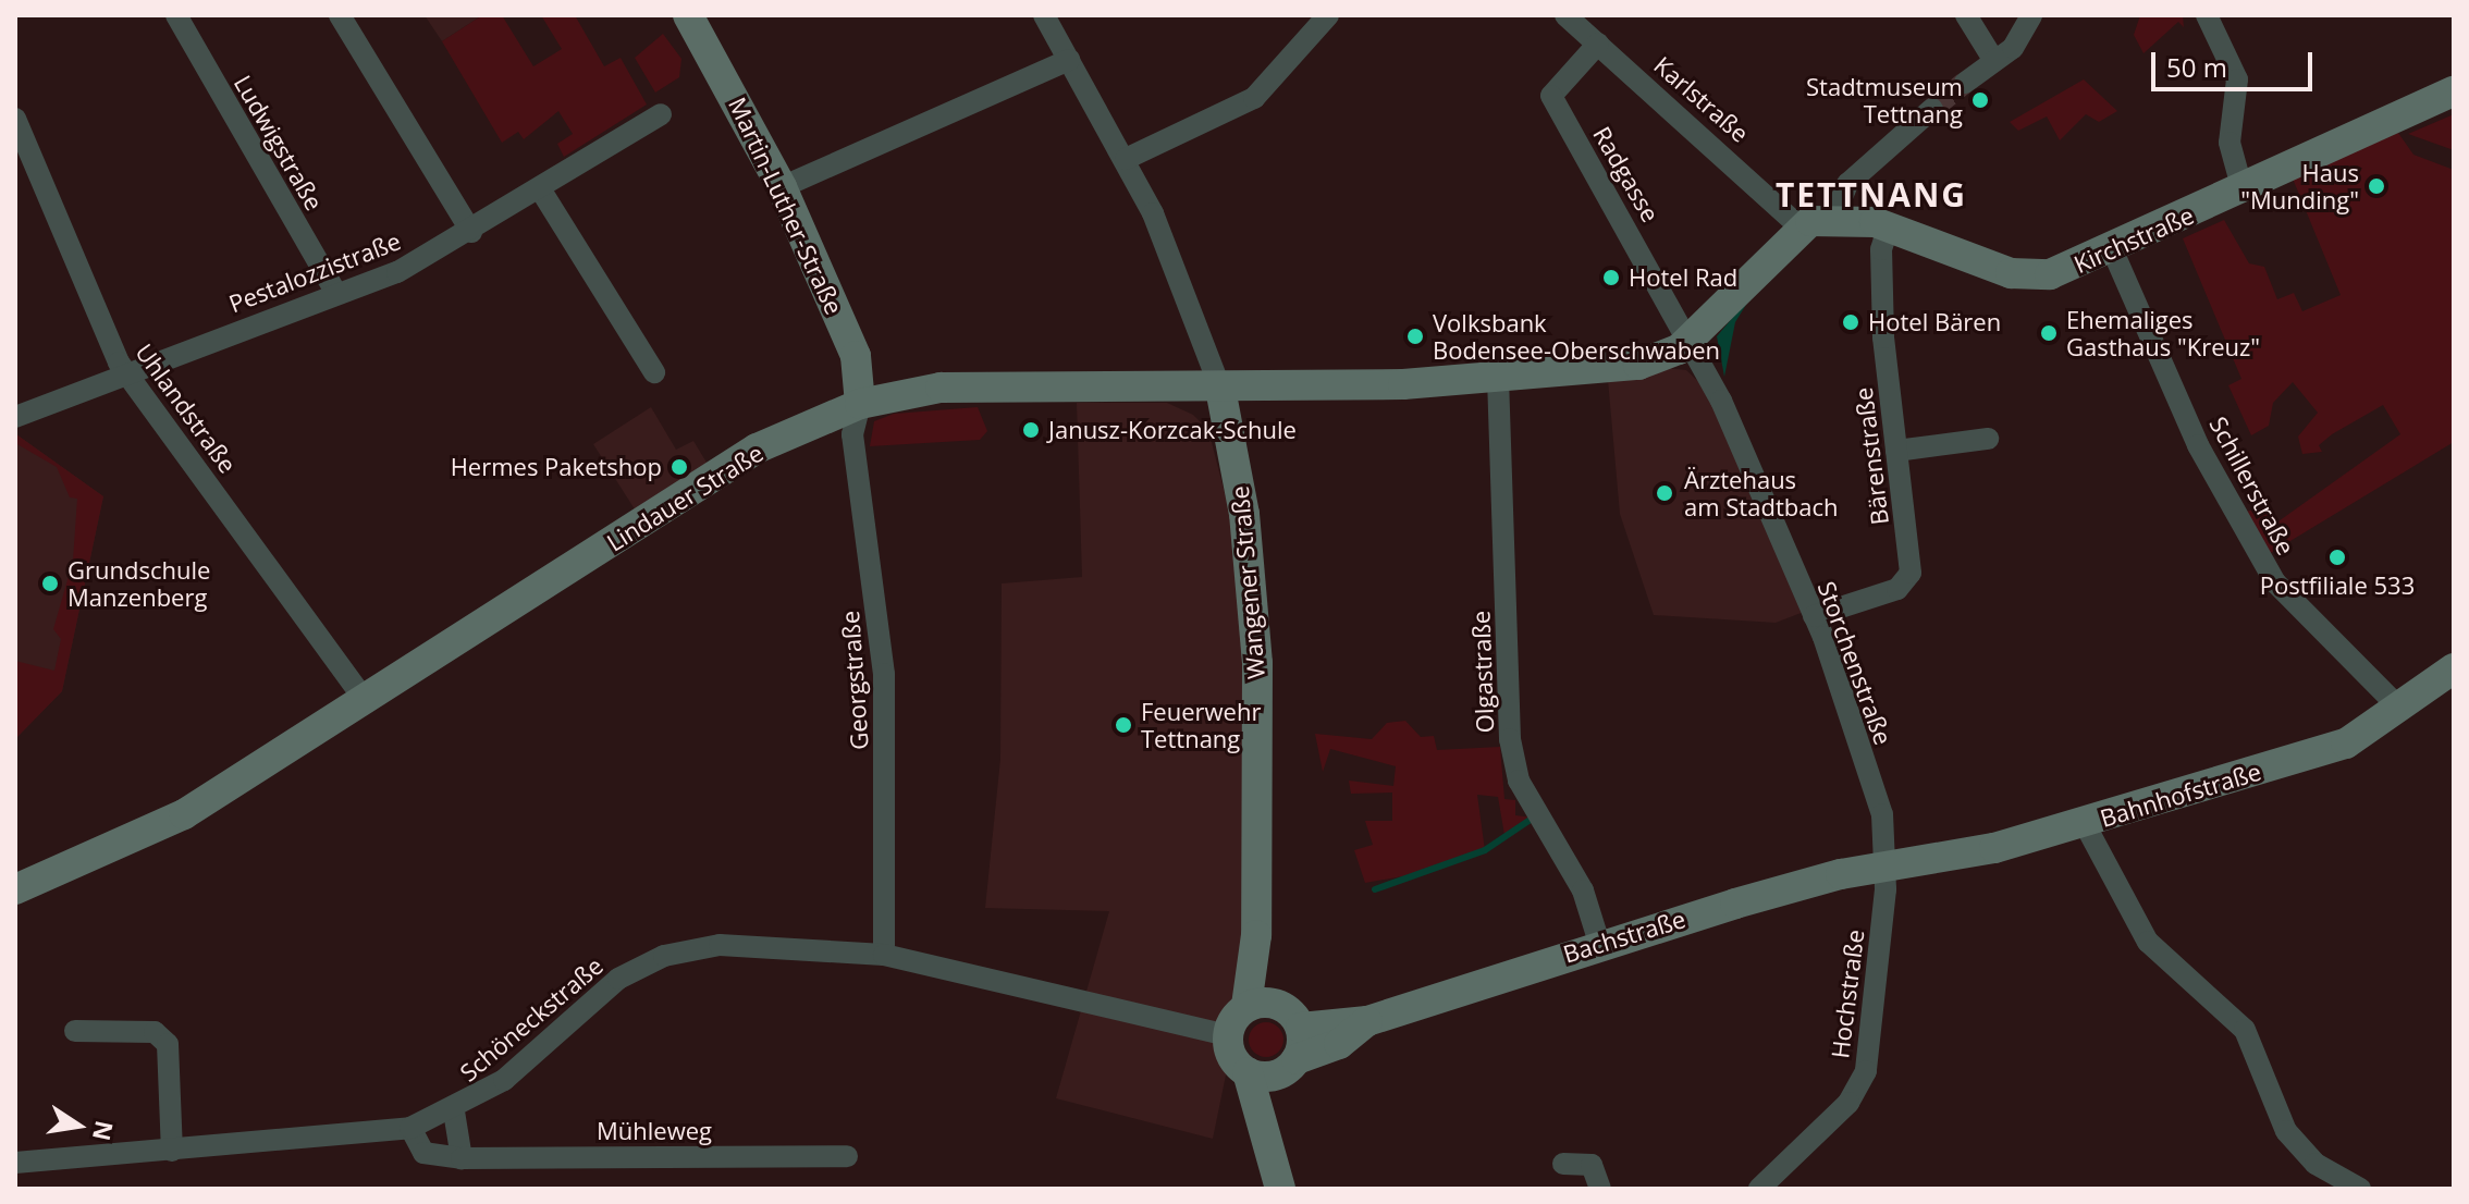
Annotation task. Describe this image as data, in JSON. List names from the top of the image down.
{
  "streets": {
    "main road": [
      "Martin-Luther-Straße",
      "Kirchstraße",
      "Lindauer Straße",
      "Wangener Straße",
      "Bahnhofstraße",
      "Bachstraße"
    ],
    "street": [
      "Karlstraße",
      "Ludwigstraße",
      "Radgasse",
      "Pestalozzistraße",
      "Uhlandstraße",
      "Bärenstraße",
      "Schillerstraße",
      "Storchenstraße",
      "Olgastraße",
      "Georgstraße",
      "Hochstraße",
      "Schöneckstraße",
      "Mühleweg"
    ]
  },
  "crossings": [
    ["Karlstraße", "Radgasse"],
    ["Karlstraße", "Kirchstraße"],
    ["Ludwigstraße", "Pestalozzistraße"],
    ["Radgasse", "Lindauer Straße"],
    ["Radgasse", "Storchenstraße"],
    ["Martin-Luther-Straße", "Lindauer Straße"],
    ["Martin-Luther-Straße", "Georgstraße"],
    ["Kirchstraße", "Bärenstraße"],
    ["Kirchstraße", "Schillerstraße"],
    ["Pestalozzistraße", "Uhlandstraße"],
    ["Uhlandstraße", "Lindauer Straße"],
    ["Bärenstraße", "Storchenstraße"],
    ["Schillerstraße", "Bahnhofstraße"],
    ["Lindauer Straße", "Wangener Straße"],
    ["Lindauer Straße", "Storchenstraße"],
    ["Lindauer Straße", "Olgastraße"],
    ["Lindauer Straße", "Georgstraße"],
    ["Wangener Straße", "Bachstraße"],
    ["Wangener Straße", "Schöneckstraße"],
    ["Storchenstraße", "Bahnhofstraße"],
    ["Storchenstraße", "Bachstraße"],
    ["Storchenstraße", "Hochstraße"],
    ["Olgastraße", "Bachstraße"],
    ["Georgstraße", "Schöneckstraße"],
    ["Bahnhofstraße", "Bachstraße"],
    ["Bahnhofstraße", "Hochstraße"],
    ["Bachstraße", "Hochstraße"],
    ["Bachstraße", "Schöneckstraße"],
    ["Schöneckstraße", "Mühleweg"]
  ],
  "districts": ["TETTNANG"],
  "places": [
    "Stadtmuseum Tettnang",
    "Haus \"Munding\"",
    "Hotel Rad",
    "Hotel Bären",
    "Ehemaliges Gasthaus \"Kreuz\"",
    "Volksbank Bodensee-Oberschwaben",
    "Janusz-Korzcak-Schule",
    "Hermes Paketshop",
    "Ärztehaus am Stadtbach",
    "Postfiliale 533",
    "Grundschule Manzenberg",
    "Feuerwehr Tettnang"
  ],
  "scale_bar": "50 m",
  "north": "right"
}
